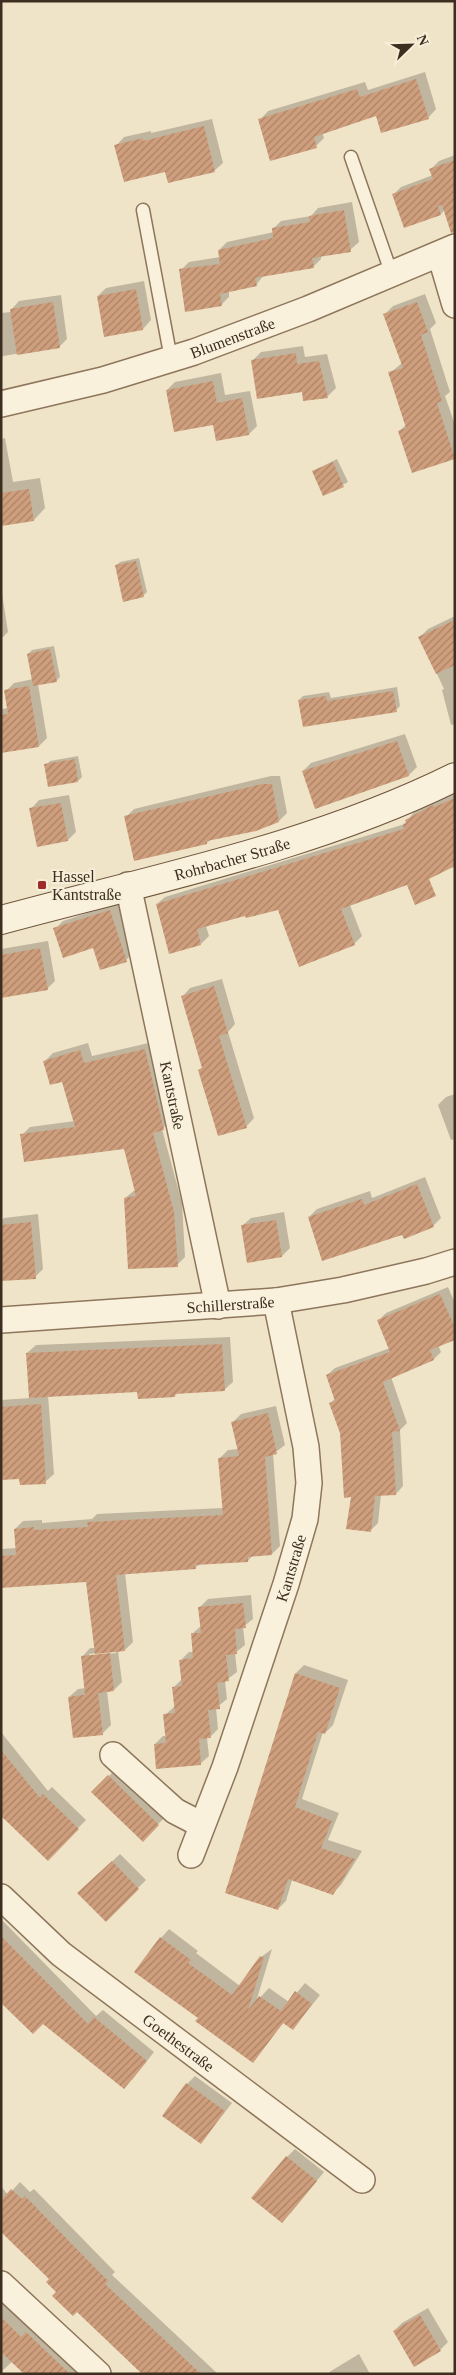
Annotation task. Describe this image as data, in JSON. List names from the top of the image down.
{
  "streets": {
    "street": [
      "Blumenstraße",
      "Rohrbacher Straße",
      "Kantstraße",
      "Schillerstraße",
      "Goethestraße"
    ]
  },
  "crossings": [
    ["Rohrbacher Straße", "Kantstraße"],
    ["Kantstraße", "Schillerstraße"]
  ],
  "places": {
    "transit": ["Hassel Kantstraße"]
  },
  "north": "top right"
}
